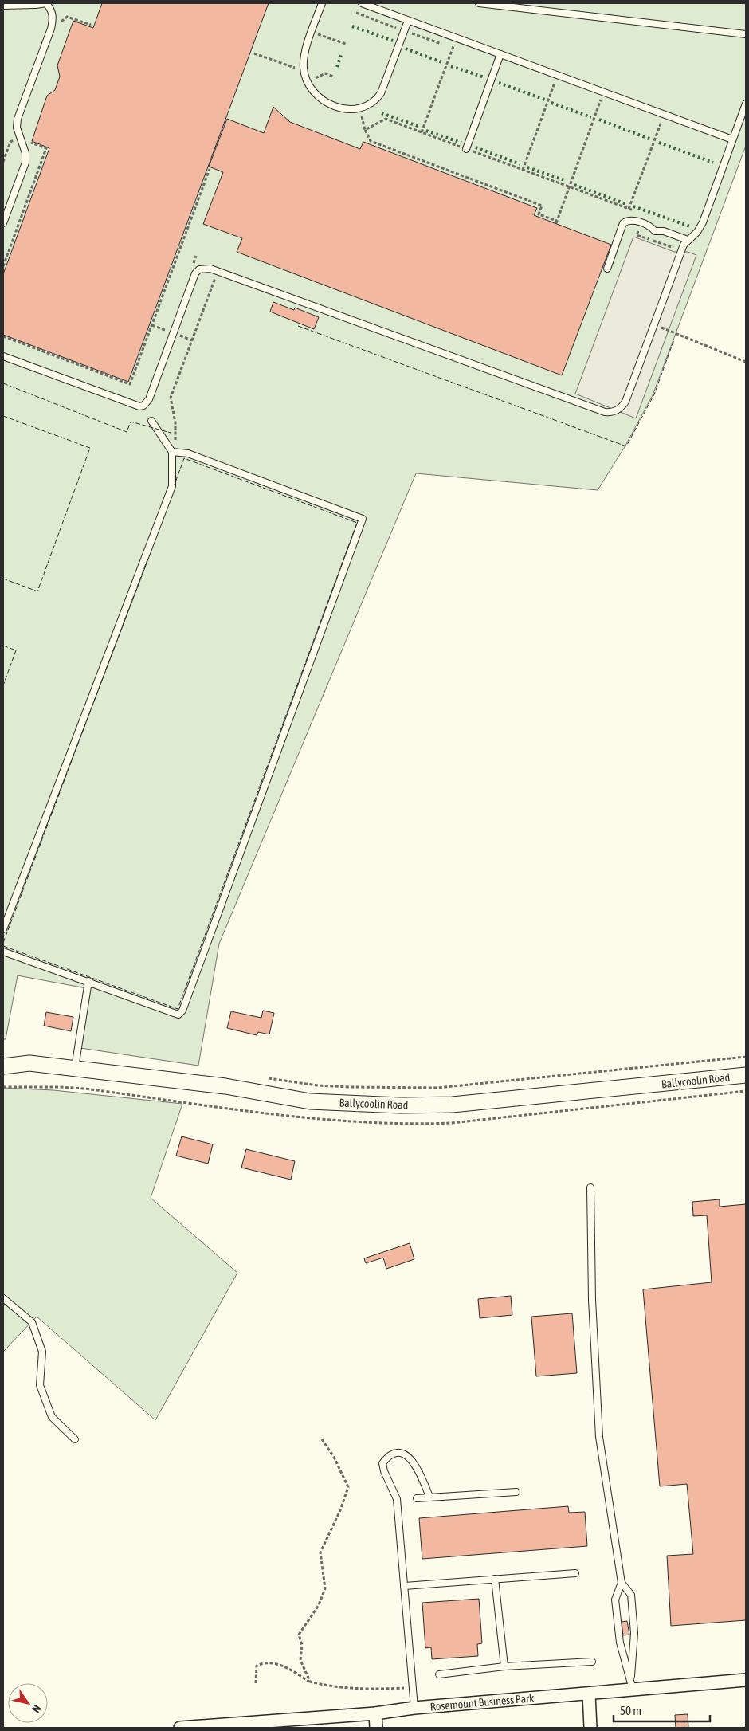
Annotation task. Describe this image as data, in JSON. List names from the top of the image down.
{
  "streets": {
    "street": ["Ballycoolin Road", "Rosemount Business Park"]
  },
  "scale_bar": "50 m",
  "north": "bottom right"
}
